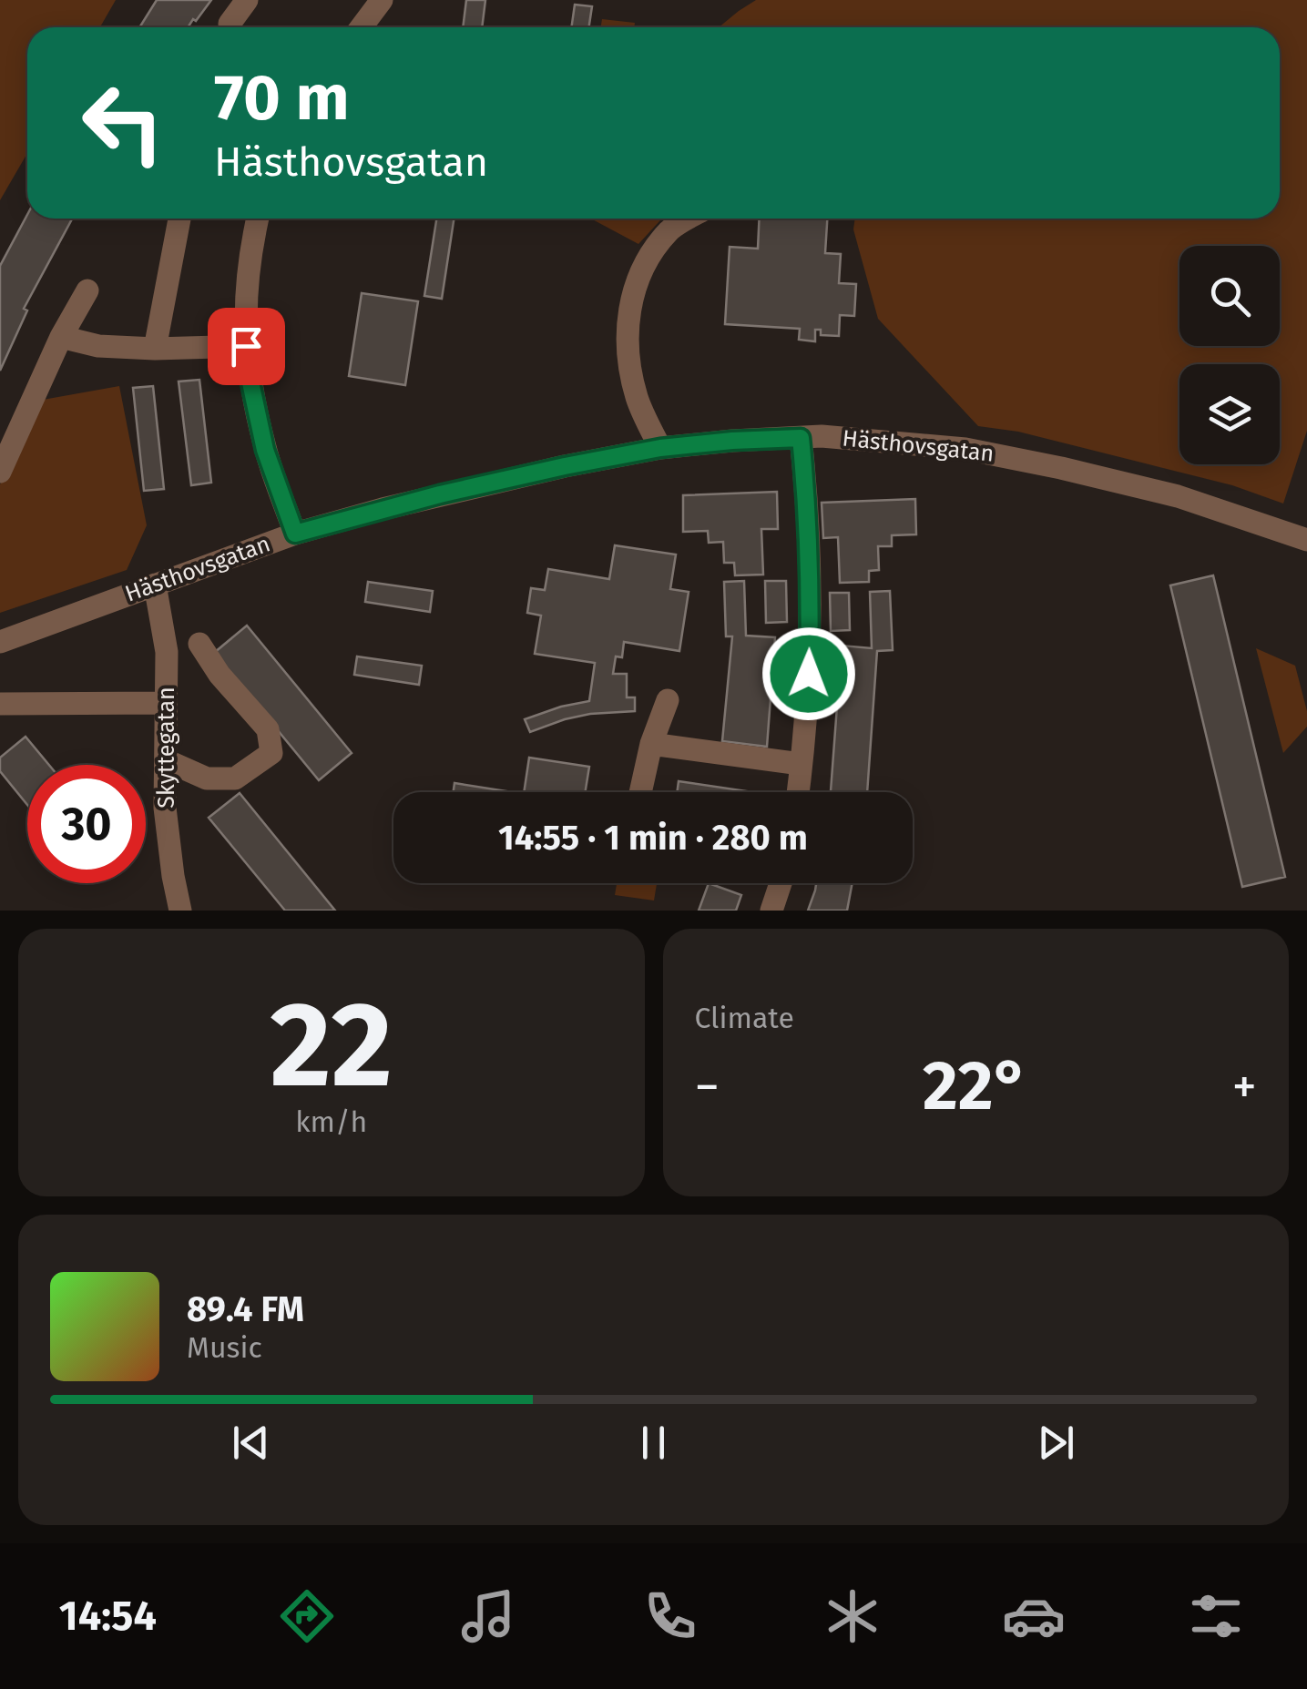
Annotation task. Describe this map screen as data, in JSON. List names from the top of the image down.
{
  "streets": {
    "street": ["Hästhovsgatan", "Skyttegatan"]
  },
  "crossings": [
    ["Hästhovsgatan", "Skyttegatan"]
  ],
  "page": {
    "turn": ["70 m", "Hästhovsgatan"],
    "limit": "30",
    "trip": "14:55 · 1 min · 280 m",
    "tile": [
      ["22", "km/h"],
      "Climate"
    ],
    "heat": ["−", "22°", "+"],
    "song": ["89.4 FM", "Music"],
    "tabs": "14:54"
  }
}
